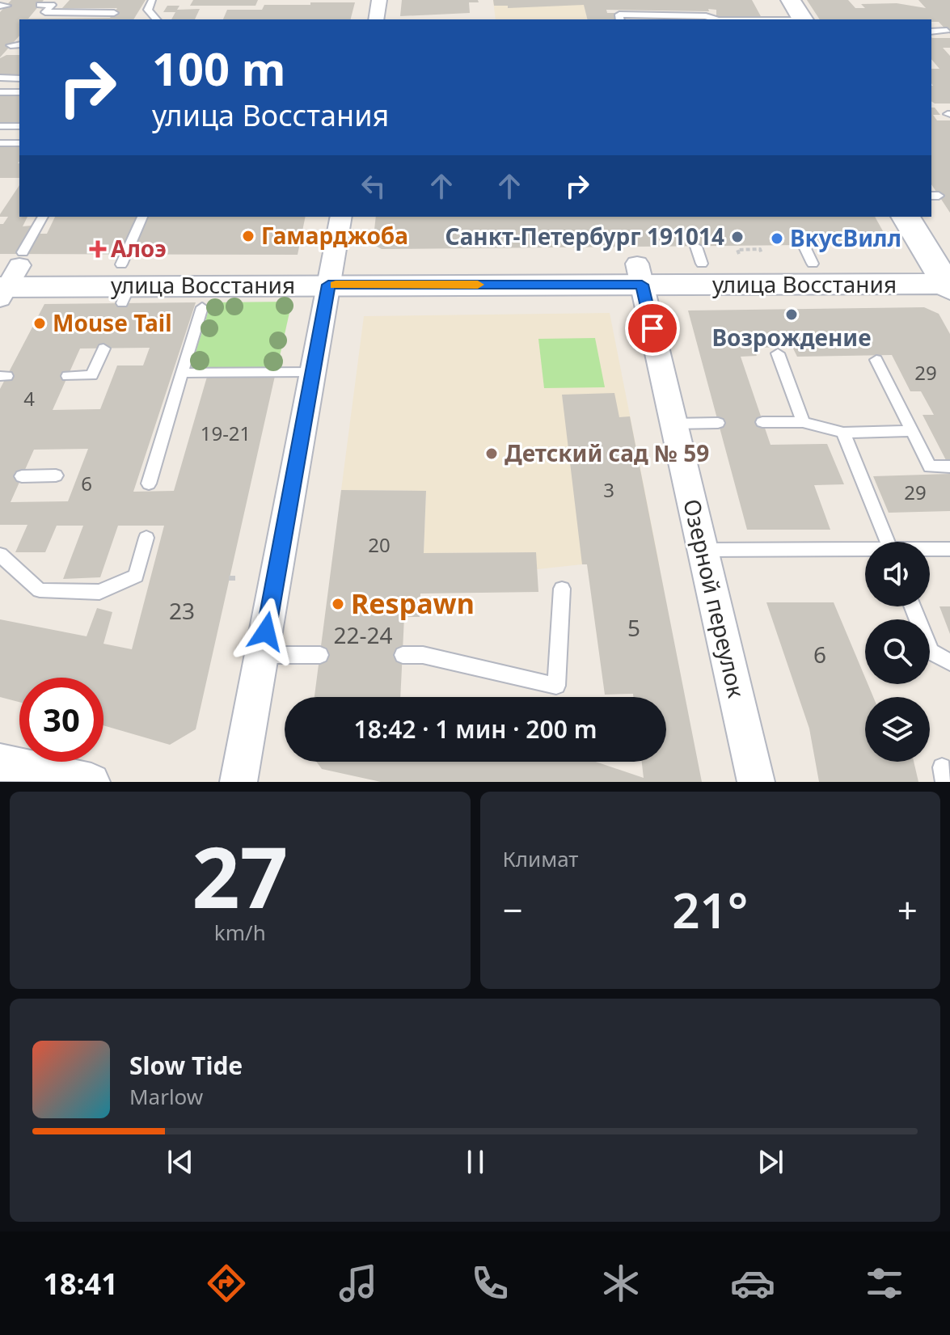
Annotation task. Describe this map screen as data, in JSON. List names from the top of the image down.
{
  "streets": {
    "street": ["улица Восстания", "Озерной переулок"]
  },
  "crossings": [
    ["улица Восстания", "Озерной переулок"]
  ],
  "places": {
    "other": [
      "Гамарджоба",
      "Санкт-Петербург 191014",
      "ВкусВилл",
      "Возрождение",
      "Mouse Tail",
      "Детский сад № 59",
      "Respawn"
    ],
    "health": ["Алоэ"]
  },
  "house_numbers": [
    "29",
    "4",
    "19-21",
    "6",
    "3",
    "29",
    "20",
    "23",
    "5",
    "22-24",
    "6"
  ],
  "page": {
    "turn": ["100 m", "улица Восстания"],
    "limit": "30",
    "trip": "18:42 · 1 мин · 200 m",
    "tile": [
      ["27", "km/h"],
      "Климат"
    ],
    "heat": ["−", "21°", "+"],
    "song": ["Slow Tide", "Marlow"],
    "tabs": "18:41"
  }
}
